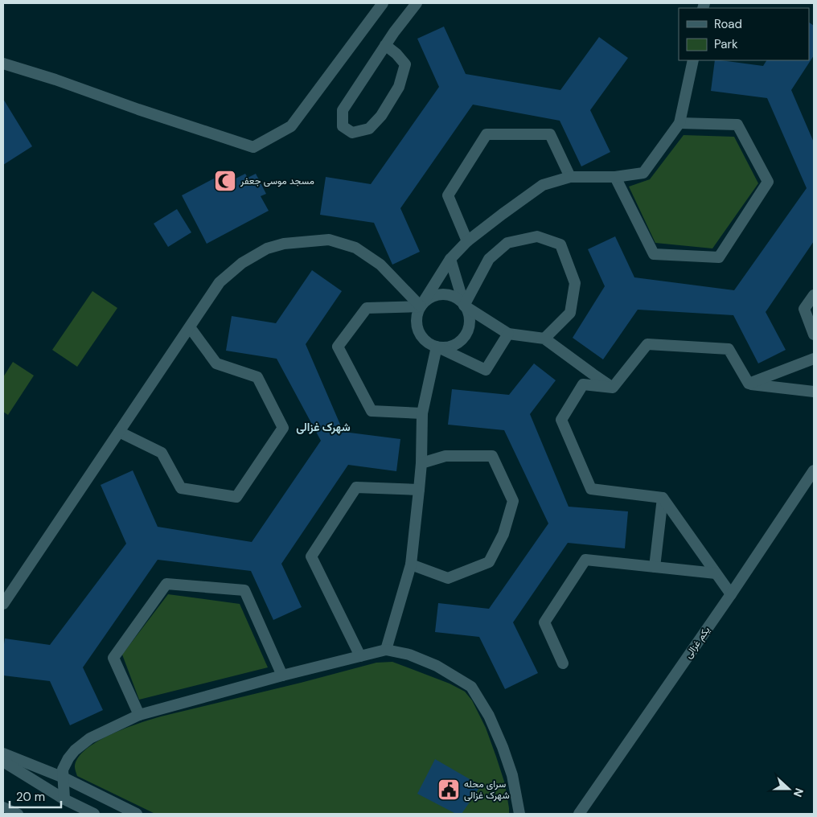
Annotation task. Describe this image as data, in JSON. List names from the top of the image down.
{
  "streets": {
    "street": ["یکم غزالی"]
  },
  "districts": ["شهرک غزالی"],
  "places": {
    "mosque": ["مسجد موسی جعفر"],
    "public building": ["سرای محله شهرک غزالی"]
  },
  "legend": ["Road", "Park"],
  "scale_bar": "20 m",
  "north": "right"
}
